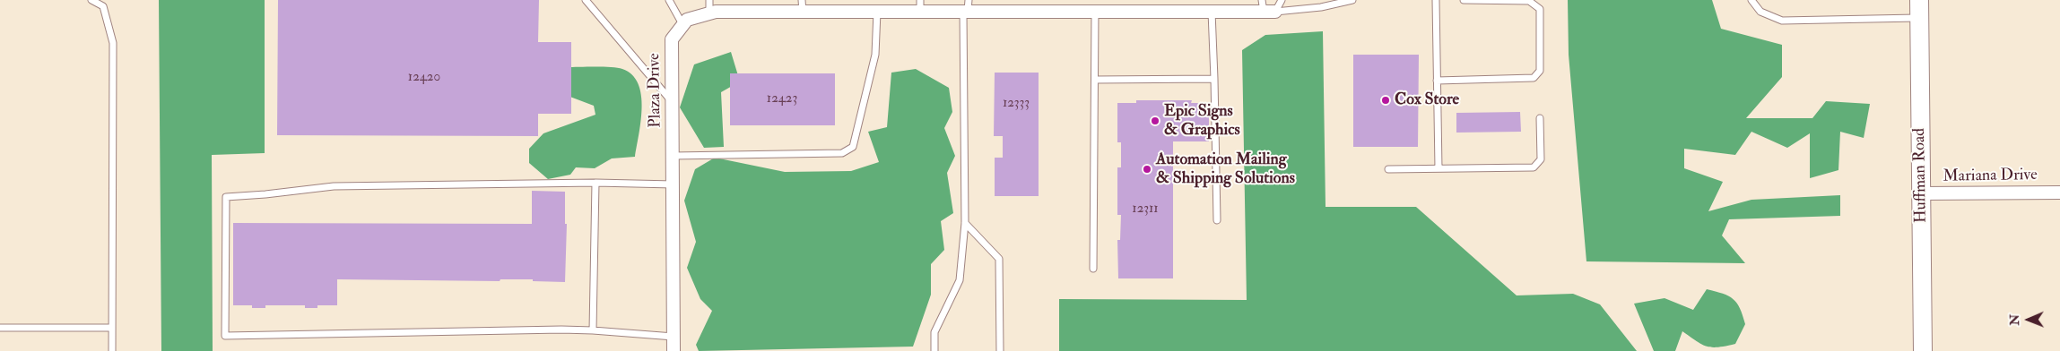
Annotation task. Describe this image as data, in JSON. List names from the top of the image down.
{
  "streets": {
    "street": ["Plaza Drive", "Huffman Road", "Mariana Drive"]
  },
  "crossings": [
    ["Huffman Road", "Mariana Drive"]
  ],
  "places": ["Cox Store", "Epic Signs & Graphics", "Automation Mailing & Shipping Solutions"],
  "house_numbers": [
    "12420",
    "12423",
    "12333",
    "12311"
  ],
  "north": "left"
}
